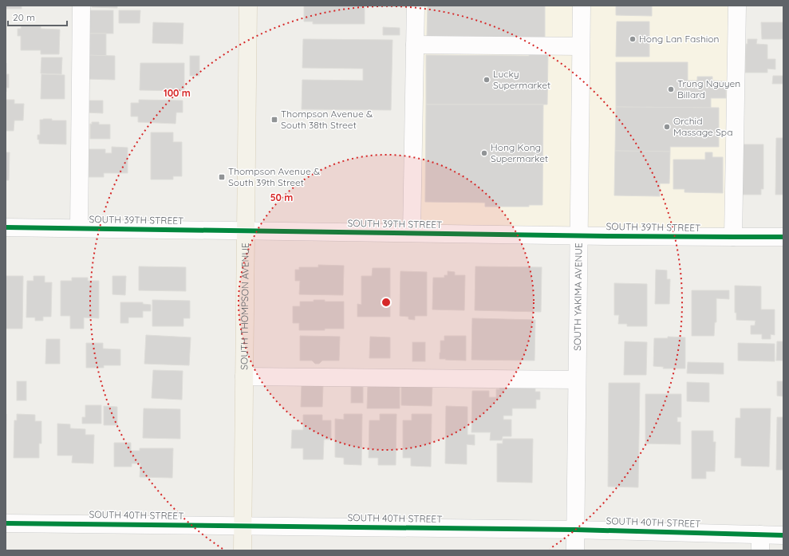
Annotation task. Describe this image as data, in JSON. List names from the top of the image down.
{
  "streets": {
    "main road": ["SOUTH THOMPSON AVENUE"],
    "street": ["SOUTH 39TH STREET", "SOUTH YAKIMA AVENUE", "SOUTH 40TH STREET"]
  },
  "crossings": [
    ["SOUTH 39TH STREET", "SOUTH YAKIMA AVENUE"],
    ["SOUTH 39TH STREET", "SOUTH THOMPSON AVENUE"],
    ["SOUTH YAKIMA AVENUE", "SOUTH 40TH STREET"],
    ["SOUTH THOMPSON AVENUE", "SOUTH 40TH STREET"]
  ],
  "places": {
    "other": [
      "Hong Lan Fashion",
      "Lucky Supermarket",
      "Trung Nguyen Billard",
      "Orchid Massage Spa",
      "Hong Kong Supermarket"
    ],
    "transit": ["Thompson Avenue & South 38th Street", "Thompson Avenue & South 39th Street"]
  },
  "scale_bar": "20 m",
  "rings": ["100 m", "50 m"]
}
